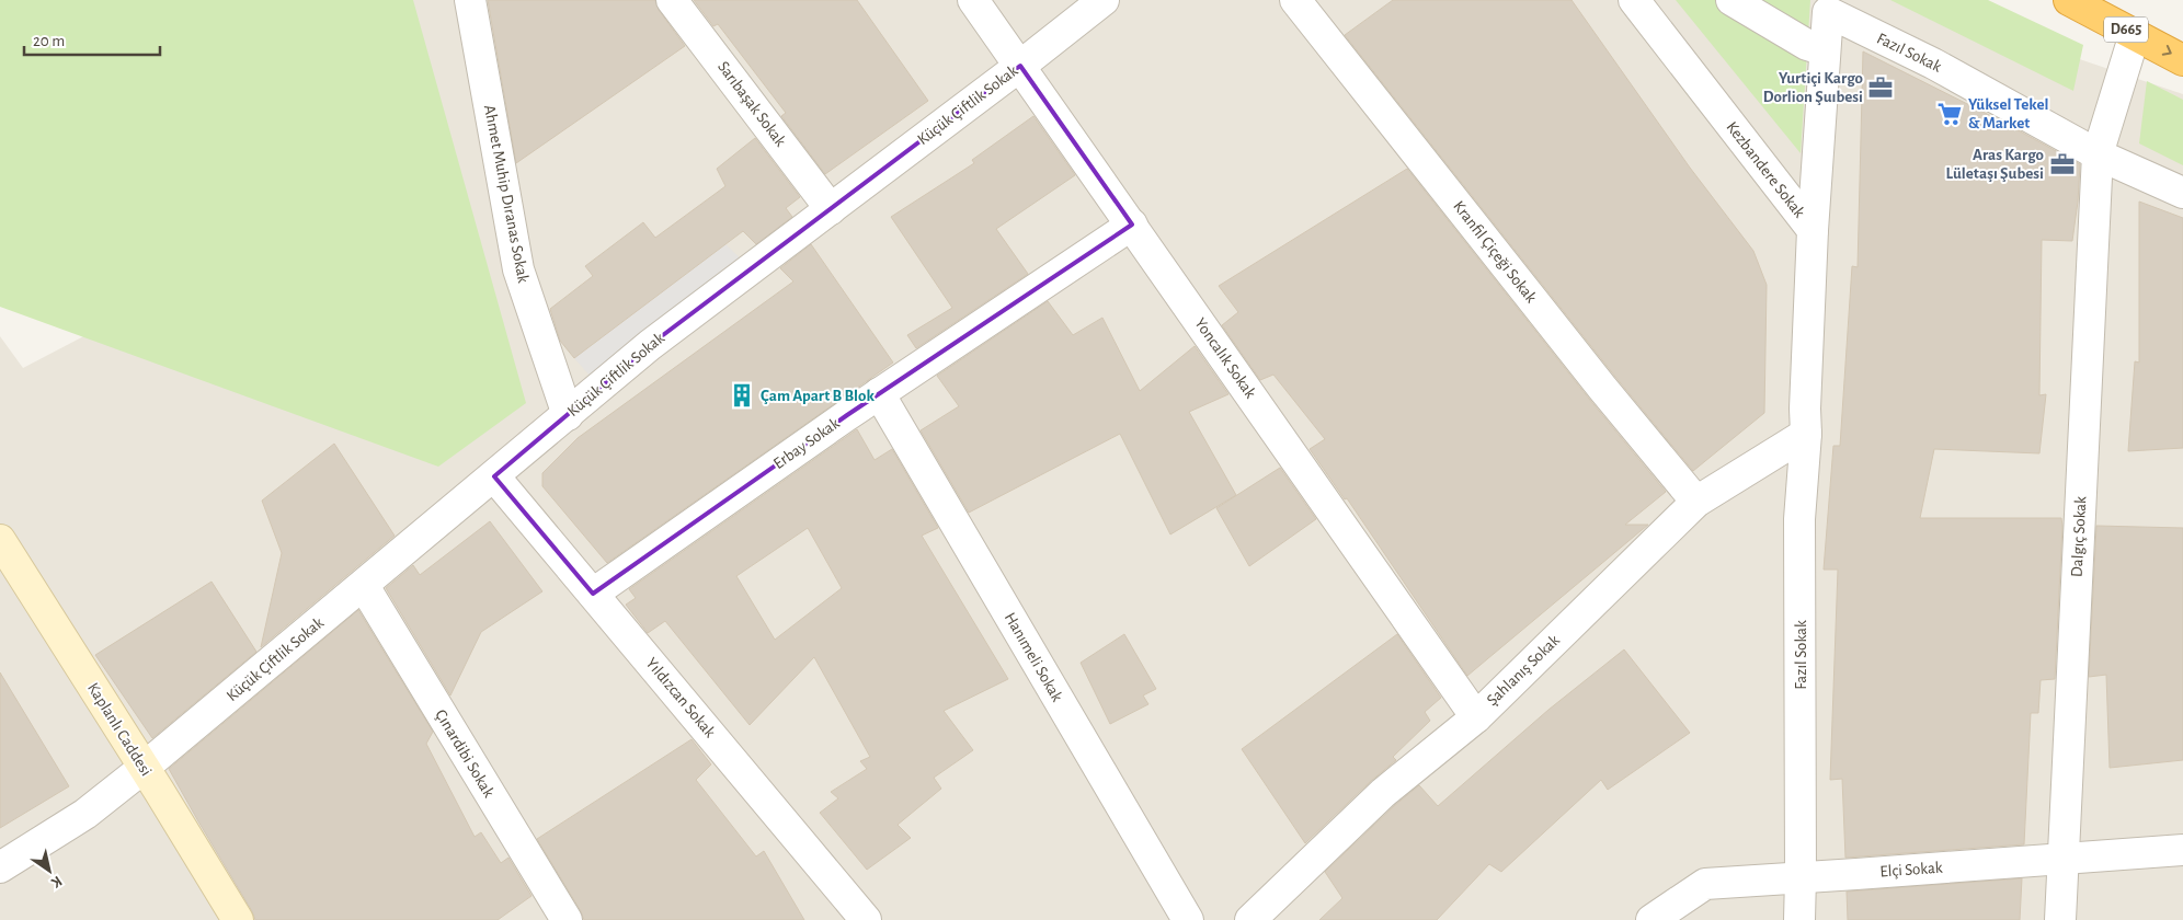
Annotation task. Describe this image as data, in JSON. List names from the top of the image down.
{
  "streets": {
    "highway": ["D665"],
    "main road": ["Kaplanlı Caddesi"],
    "street": [
      "Fazıl Sokak",
      "Sarıbaşak Sokak",
      "Küçük Çiftlik Sokak",
      "Kezbandere Sokak",
      "Ahmet Muhip Dıranas Sokak",
      "Kranfil Çiçeği Sokak",
      "Yoncalık Sokak",
      "Erbay Sokak",
      "Dalgıç Sokak",
      "Hanımeli Sokak",
      "Şahlanış Sokak",
      "Yıldızcan Sokak",
      "Çınardibi Sokak",
      "Elçi Sokak"
    ]
  },
  "crossings": [
    ["D665", "Dalgıç Sokak"],
    ["Fazıl Sokak", "Kezbandere Sokak"],
    ["Fazıl Sokak", "Dalgıç Sokak"],
    ["Fazıl Sokak", "Şahlanış Sokak"],
    ["Fazıl Sokak", "Elçi Sokak"],
    ["Sarıbaşak Sokak", "Küçük Çiftlik Sokak"],
    ["Küçük Çiftlik Sokak", "Ahmet Muhip Dıranas Sokak"],
    ["Küçük Çiftlik Sokak", "Yoncalık Sokak"],
    ["Küçük Çiftlik Sokak", "Yıldızcan Sokak"],
    ["Küçük Çiftlik Sokak", "Kaplanlı Caddesi"],
    ["Küçük Çiftlik Sokak", "Çınardibi Sokak"],
    ["Kezbandere Sokak", "Şahlanış Sokak"],
    ["Kranfil Çiçeği Sokak", "Şahlanış Sokak"],
    ["Yoncalık Sokak", "Erbay Sokak"],
    ["Yoncalık Sokak", "Şahlanış Sokak"],
    ["Erbay Sokak", "Hanımeli Sokak"],
    ["Erbay Sokak", "Yıldızcan Sokak"],
    ["Dalgıç Sokak", "Elçi Sokak"]
  ],
  "places": {
    "office": ["Yurtiçi Kargo Dorlion Şuıbesi", "Aras Kargo Lületaşı Şubesi"],
    "supermarket": ["Yüksel Tekel & Market"],
    "building": ["Çam Apart B Blok"]
  },
  "scale_bar": "20 m",
  "north": "bottom right"
}
